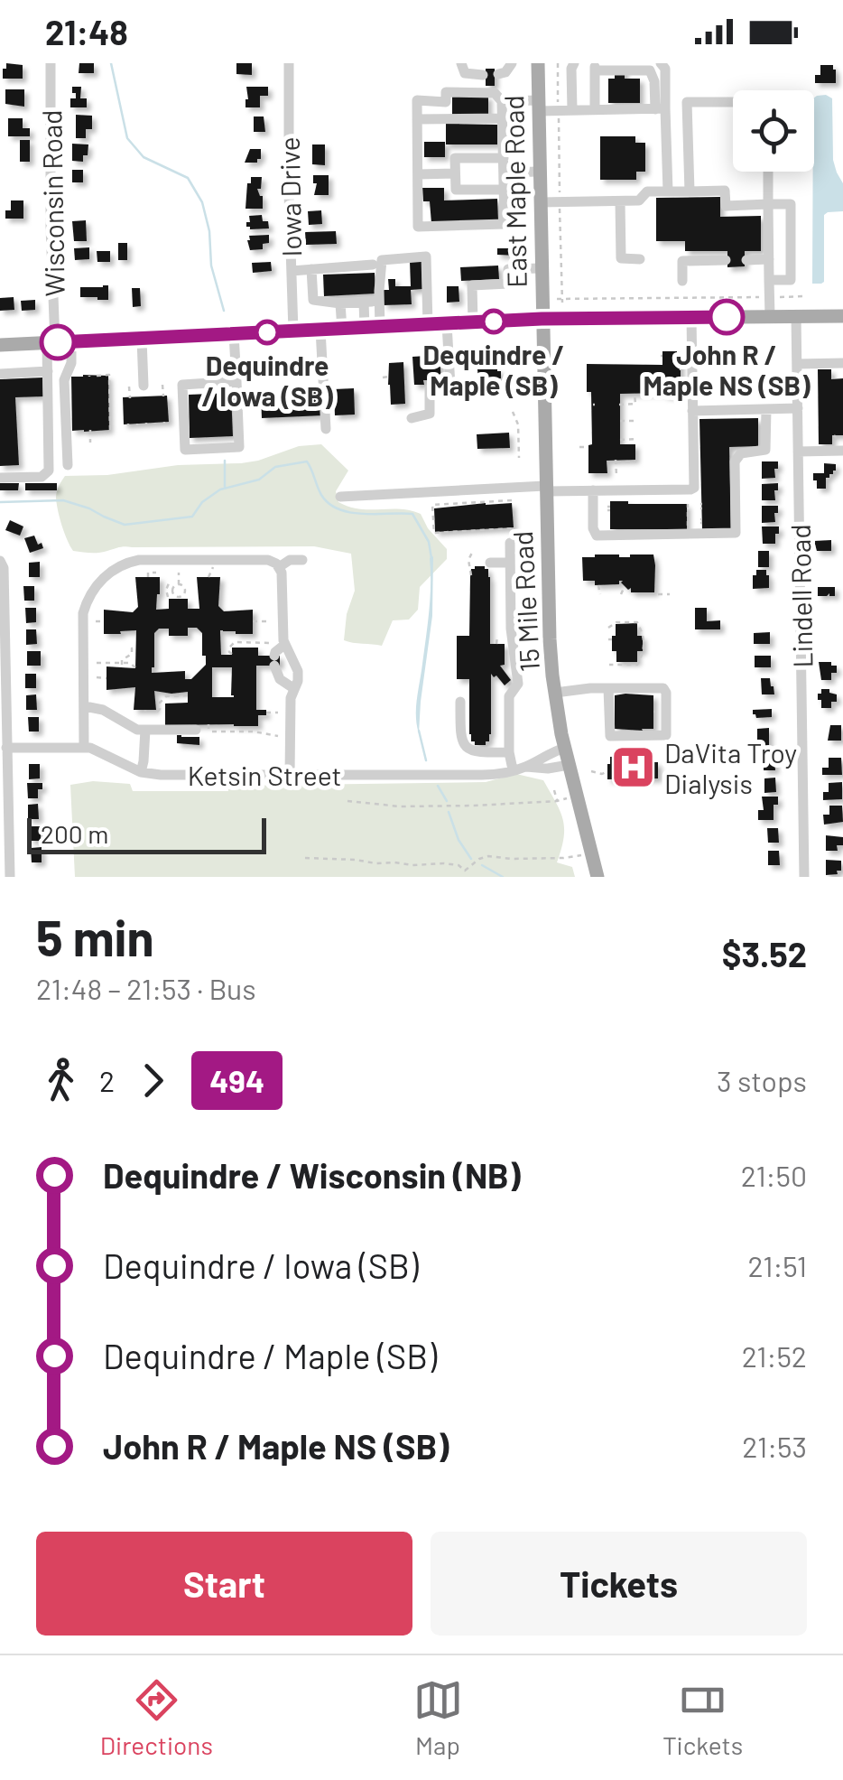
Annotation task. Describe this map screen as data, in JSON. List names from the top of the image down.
{
  "streets": {
    "main road": ["East Maple Road", "15 Mile Road"],
    "street": [
      "Iowa Drive",
      "Wisconsin Road",
      "Lindell Road",
      "Ketsin Street"
    ]
  },
  "crossings": [
    ["East Maple Road", "15 Mile Road"],
    ["15 Mile Road", "Ketsin Street"]
  ],
  "places": {
    "other": ["John R / Maple NS (SB)", "Dequindre / Maple (SB)", "Dequindre / Iowa (SB)"],
    "hospital": ["DaVita Troy Dialysis"]
  },
  "lines": ["bus line 494"],
  "scale_bar": "200 m",
  "page": {
    "status": "21:48",
    "scale": "200 m",
    "heading": ["5 min", "21:48 – 21:53 · Bus", "$3.52"],
    "legs": ["2", "494", "3 stops"],
    "list": [
      {
        "name": "Dequindre / Wisconsin (NB)",
        "value": "21:50"
      },
      {
        "name": "Dequindre / Iowa (SB)",
        "value": "21:51"
      },
      {
        "name": "Dequindre / Maple (SB)",
        "value": "21:52"
      },
      {
        "name": "John R / Maple NS (SB)",
        "value": "21:53"
      }
    ],
    "buttons": ["Start", "Tickets"],
    "tabs": ["Directions", "Map", "Tickets"]
  }
}
